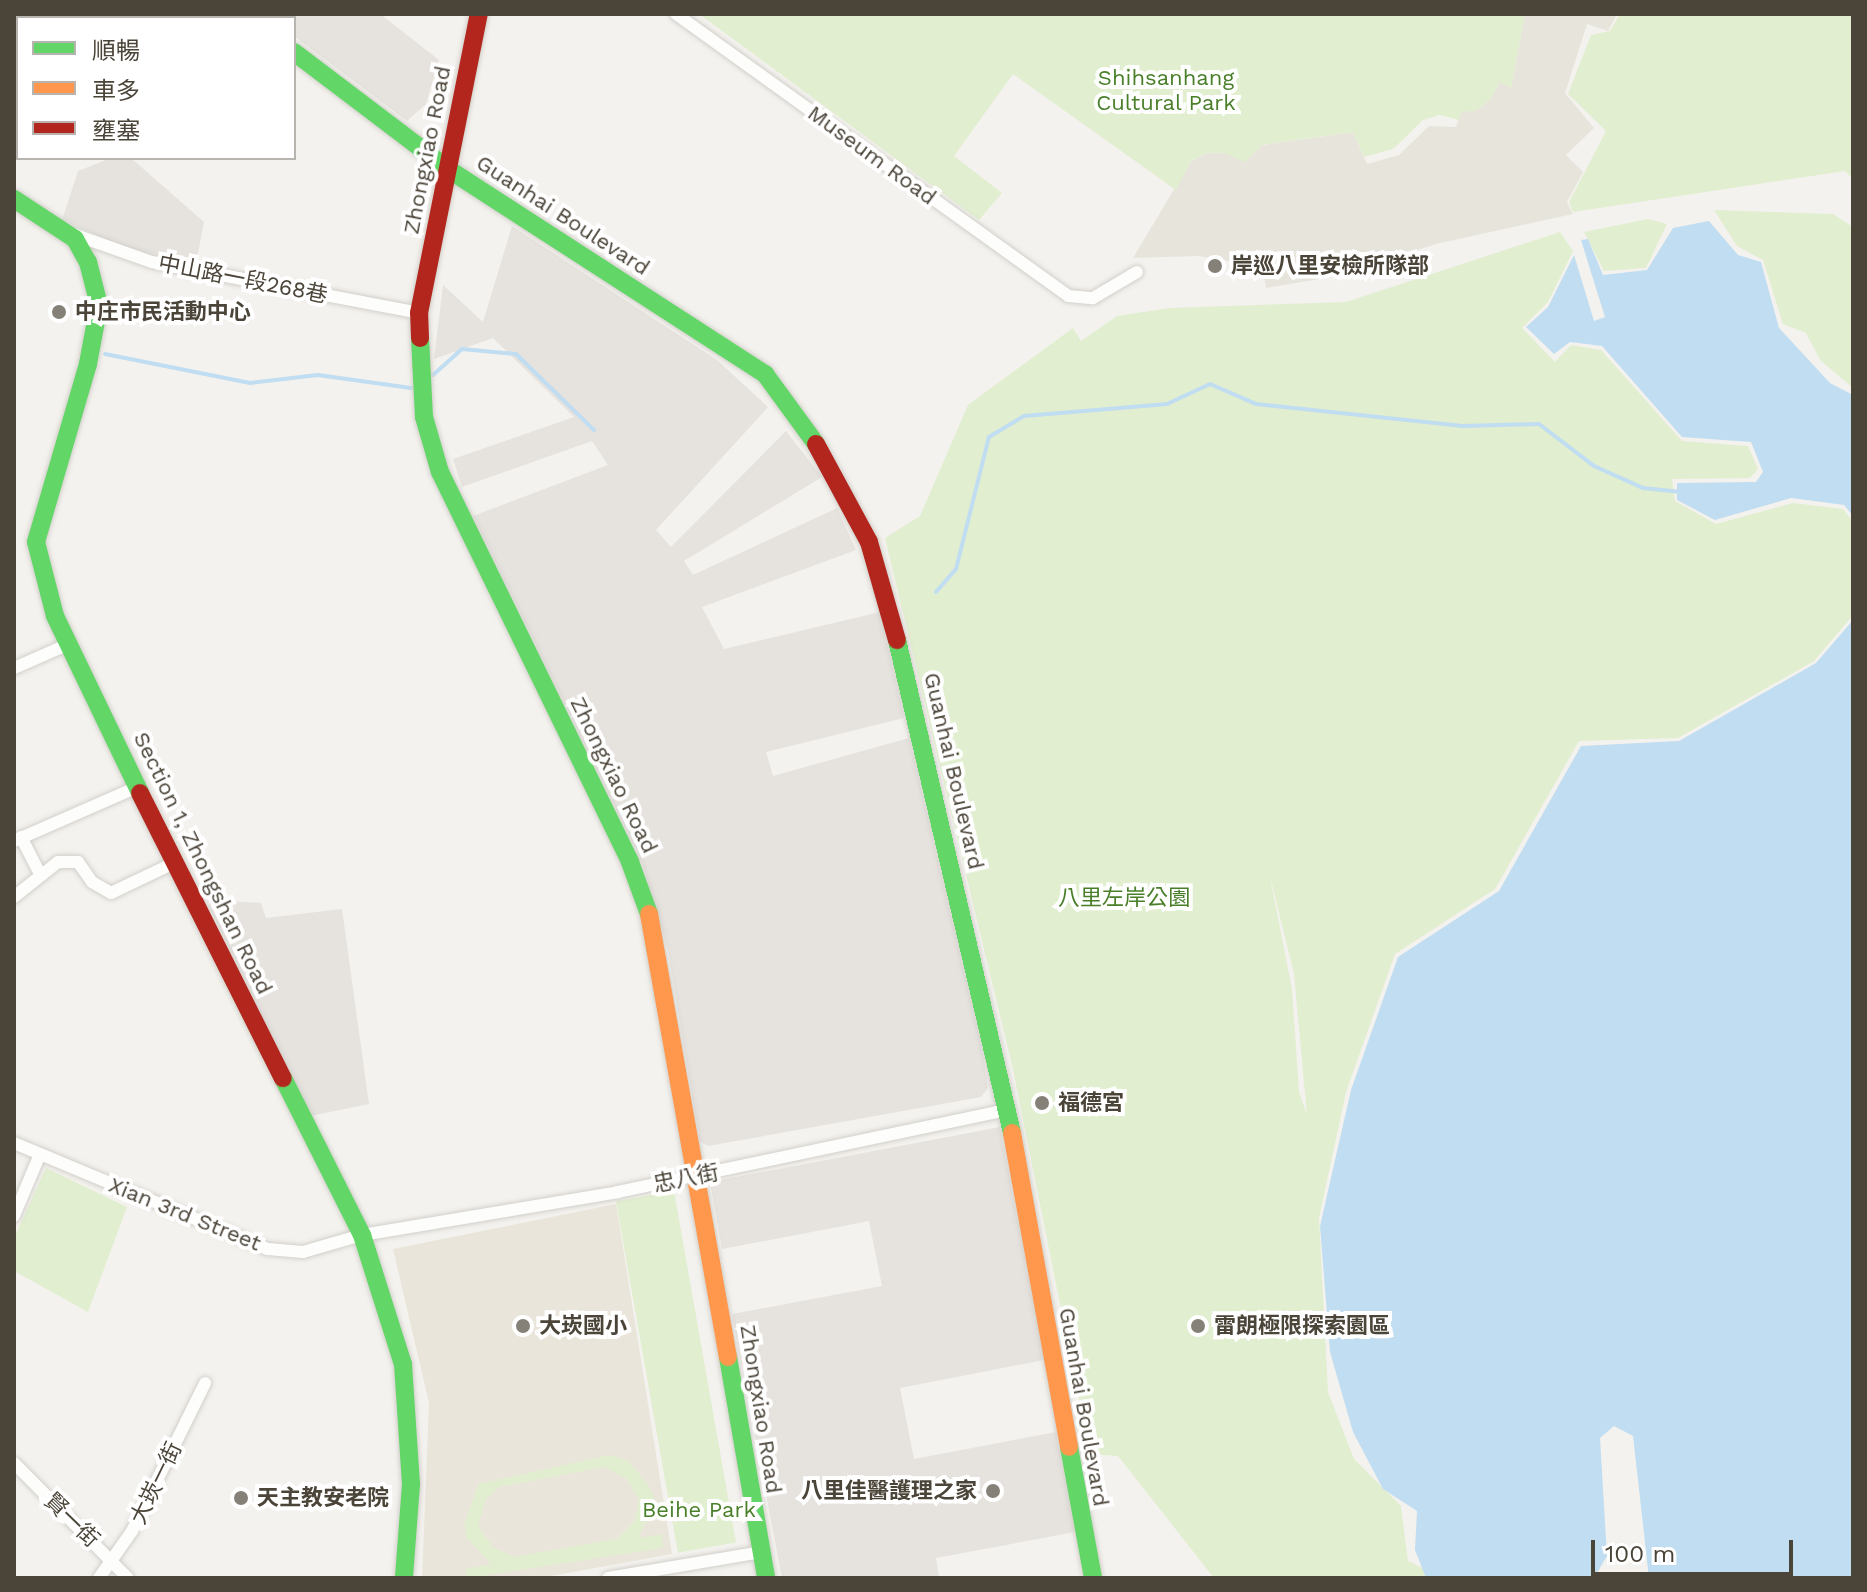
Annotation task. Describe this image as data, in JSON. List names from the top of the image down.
{
  "streets": {
    "street": [
      "Zhongxiao Road",
      "Museum Road",
      "Guanhai Boulevard",
      "中山路一段268巷",
      "Section 1, Zhongshan Road",
      "忠八街",
      "Xian 3rd Street",
      "大崁一街",
      "賢一街"
    ]
  },
  "crossings": [
    ["Zhongxiao Road", "Guanhai Boulevard"],
    ["Zhongxiao Road", "中山路一段268巷"],
    ["Zhongxiao Road", "忠八街"],
    ["Guanhai Boulevard", "忠八街"],
    ["中山路一段268巷", "Section 1, Zhongshan Road"],
    ["Section 1, Zhongshan Road", "忠八街"],
    ["Section 1, Zhongshan Road", "Xian 3rd Street"],
    ["忠八街", "Xian 3rd Street"],
    ["大崁一街", "賢一街"]
  ],
  "parks": ["Shihsanhang Cultural Park", "八里左岸公園", "Beihe Park"],
  "places": [
    "岸巡八里安檢所隊部",
    "中庄市民活動中心",
    "福德宮",
    "大崁國小",
    "雷朗極限探索園區",
    "八里佳醫護理之家",
    "天主教安老院"
  ],
  "legend": ["順暢", "車多", "壅塞"],
  "scale_bar": "100 m"
}
